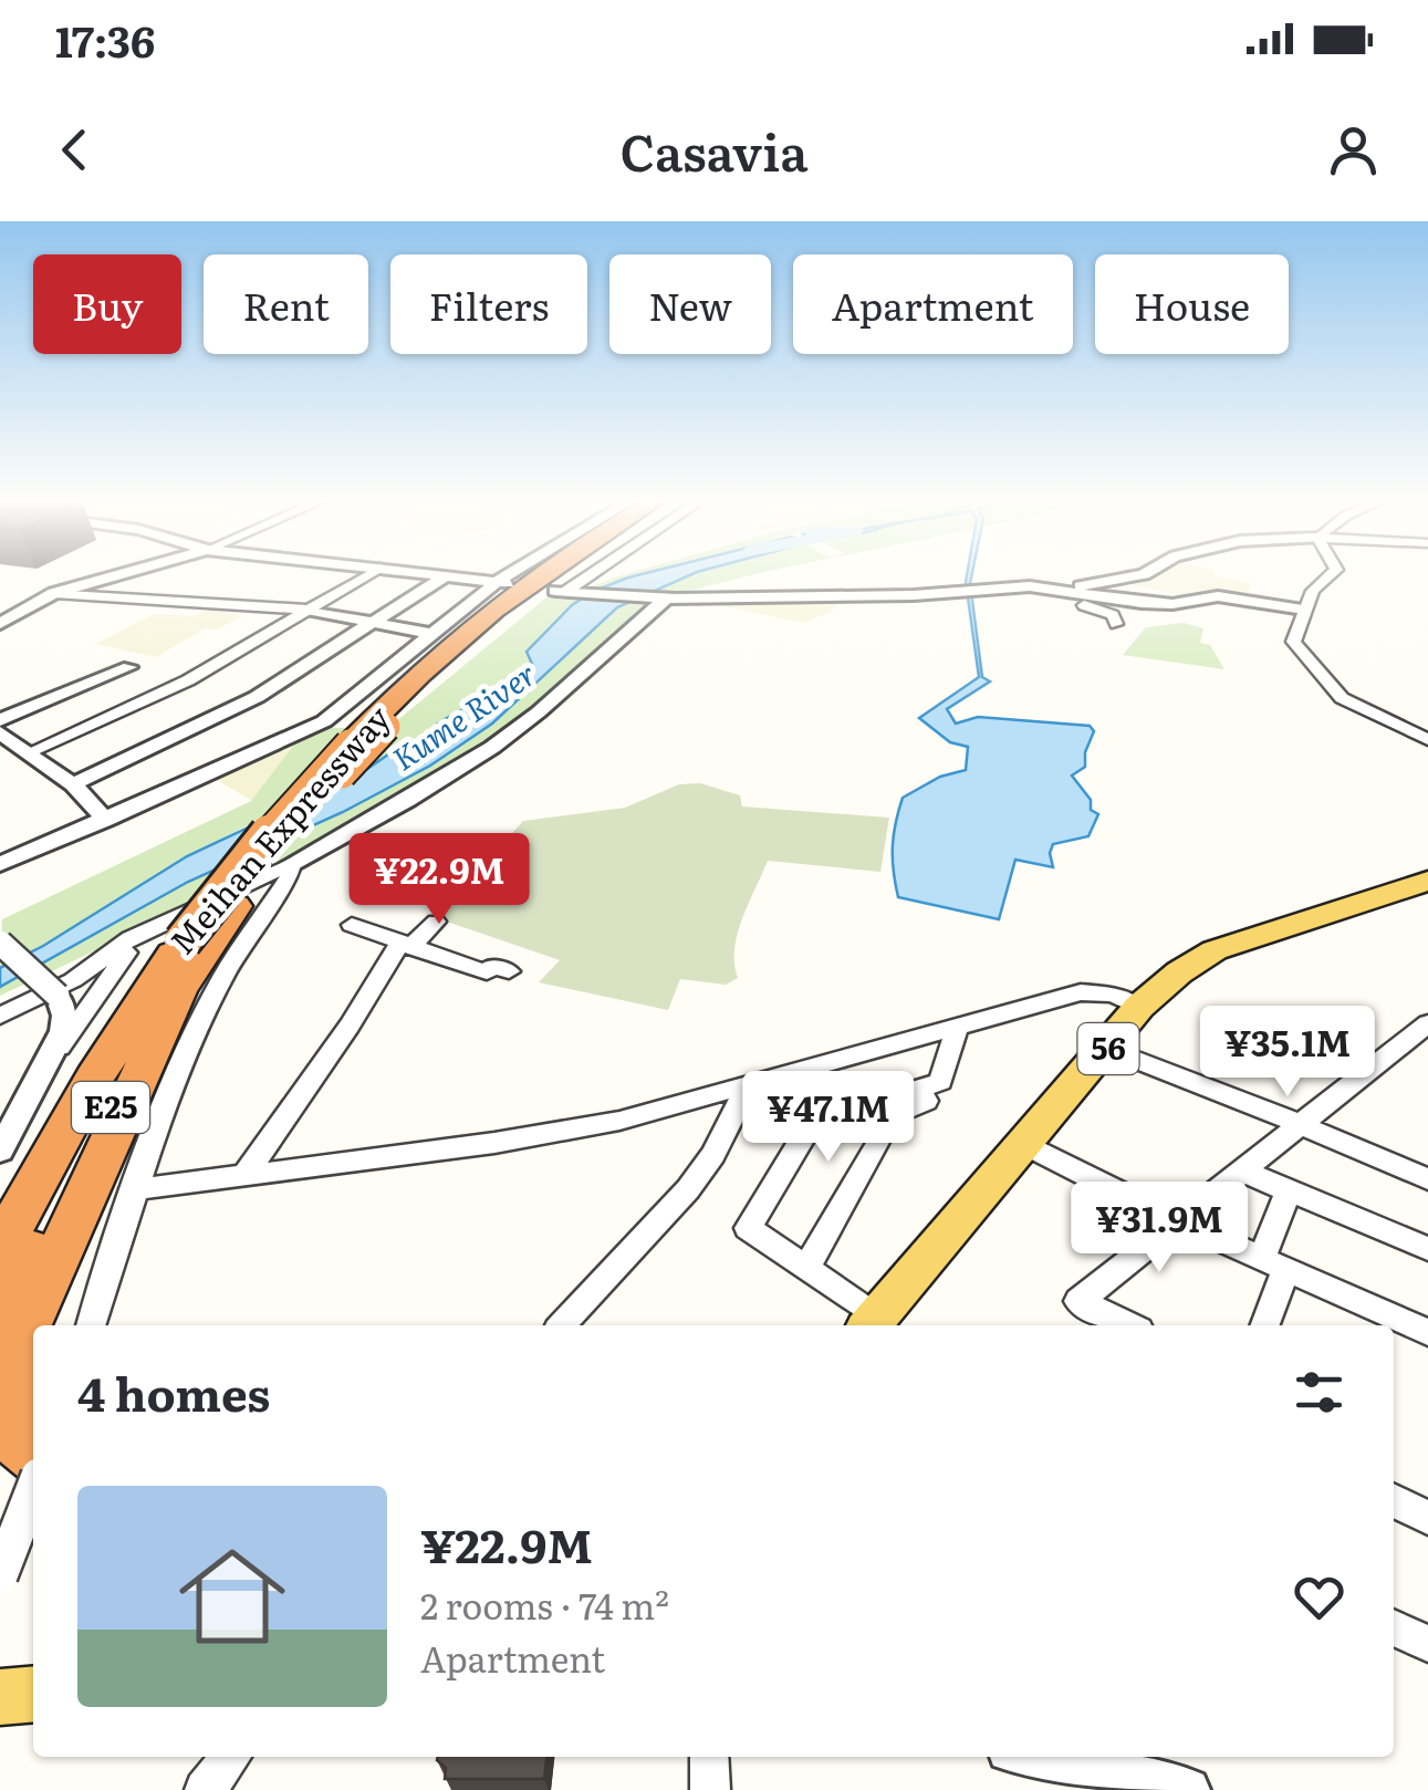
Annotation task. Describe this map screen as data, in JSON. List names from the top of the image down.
{
  "streets": {
    "highway": ["Meihan Expressway", "E25"],
    "main road": ["56"]
  },
  "water": ["Kume River"],
  "page": {
    "status": "17:36",
    "header": "Casavia",
    "chip": [
      "Buy",
      "Rent",
      "Filters",
      "New",
      "Apartment",
      "House"
    ],
    "price": [
      "¥22.9M",
      "¥35.1M",
      "¥47.1M",
      "¥31.9M"
    ],
    "heading": "4 homes",
    "list": [
      {
        "name": "¥22.9M",
        "note": "2 rooms · 74 m² · Apartment"
      }
    ]
  }
}
